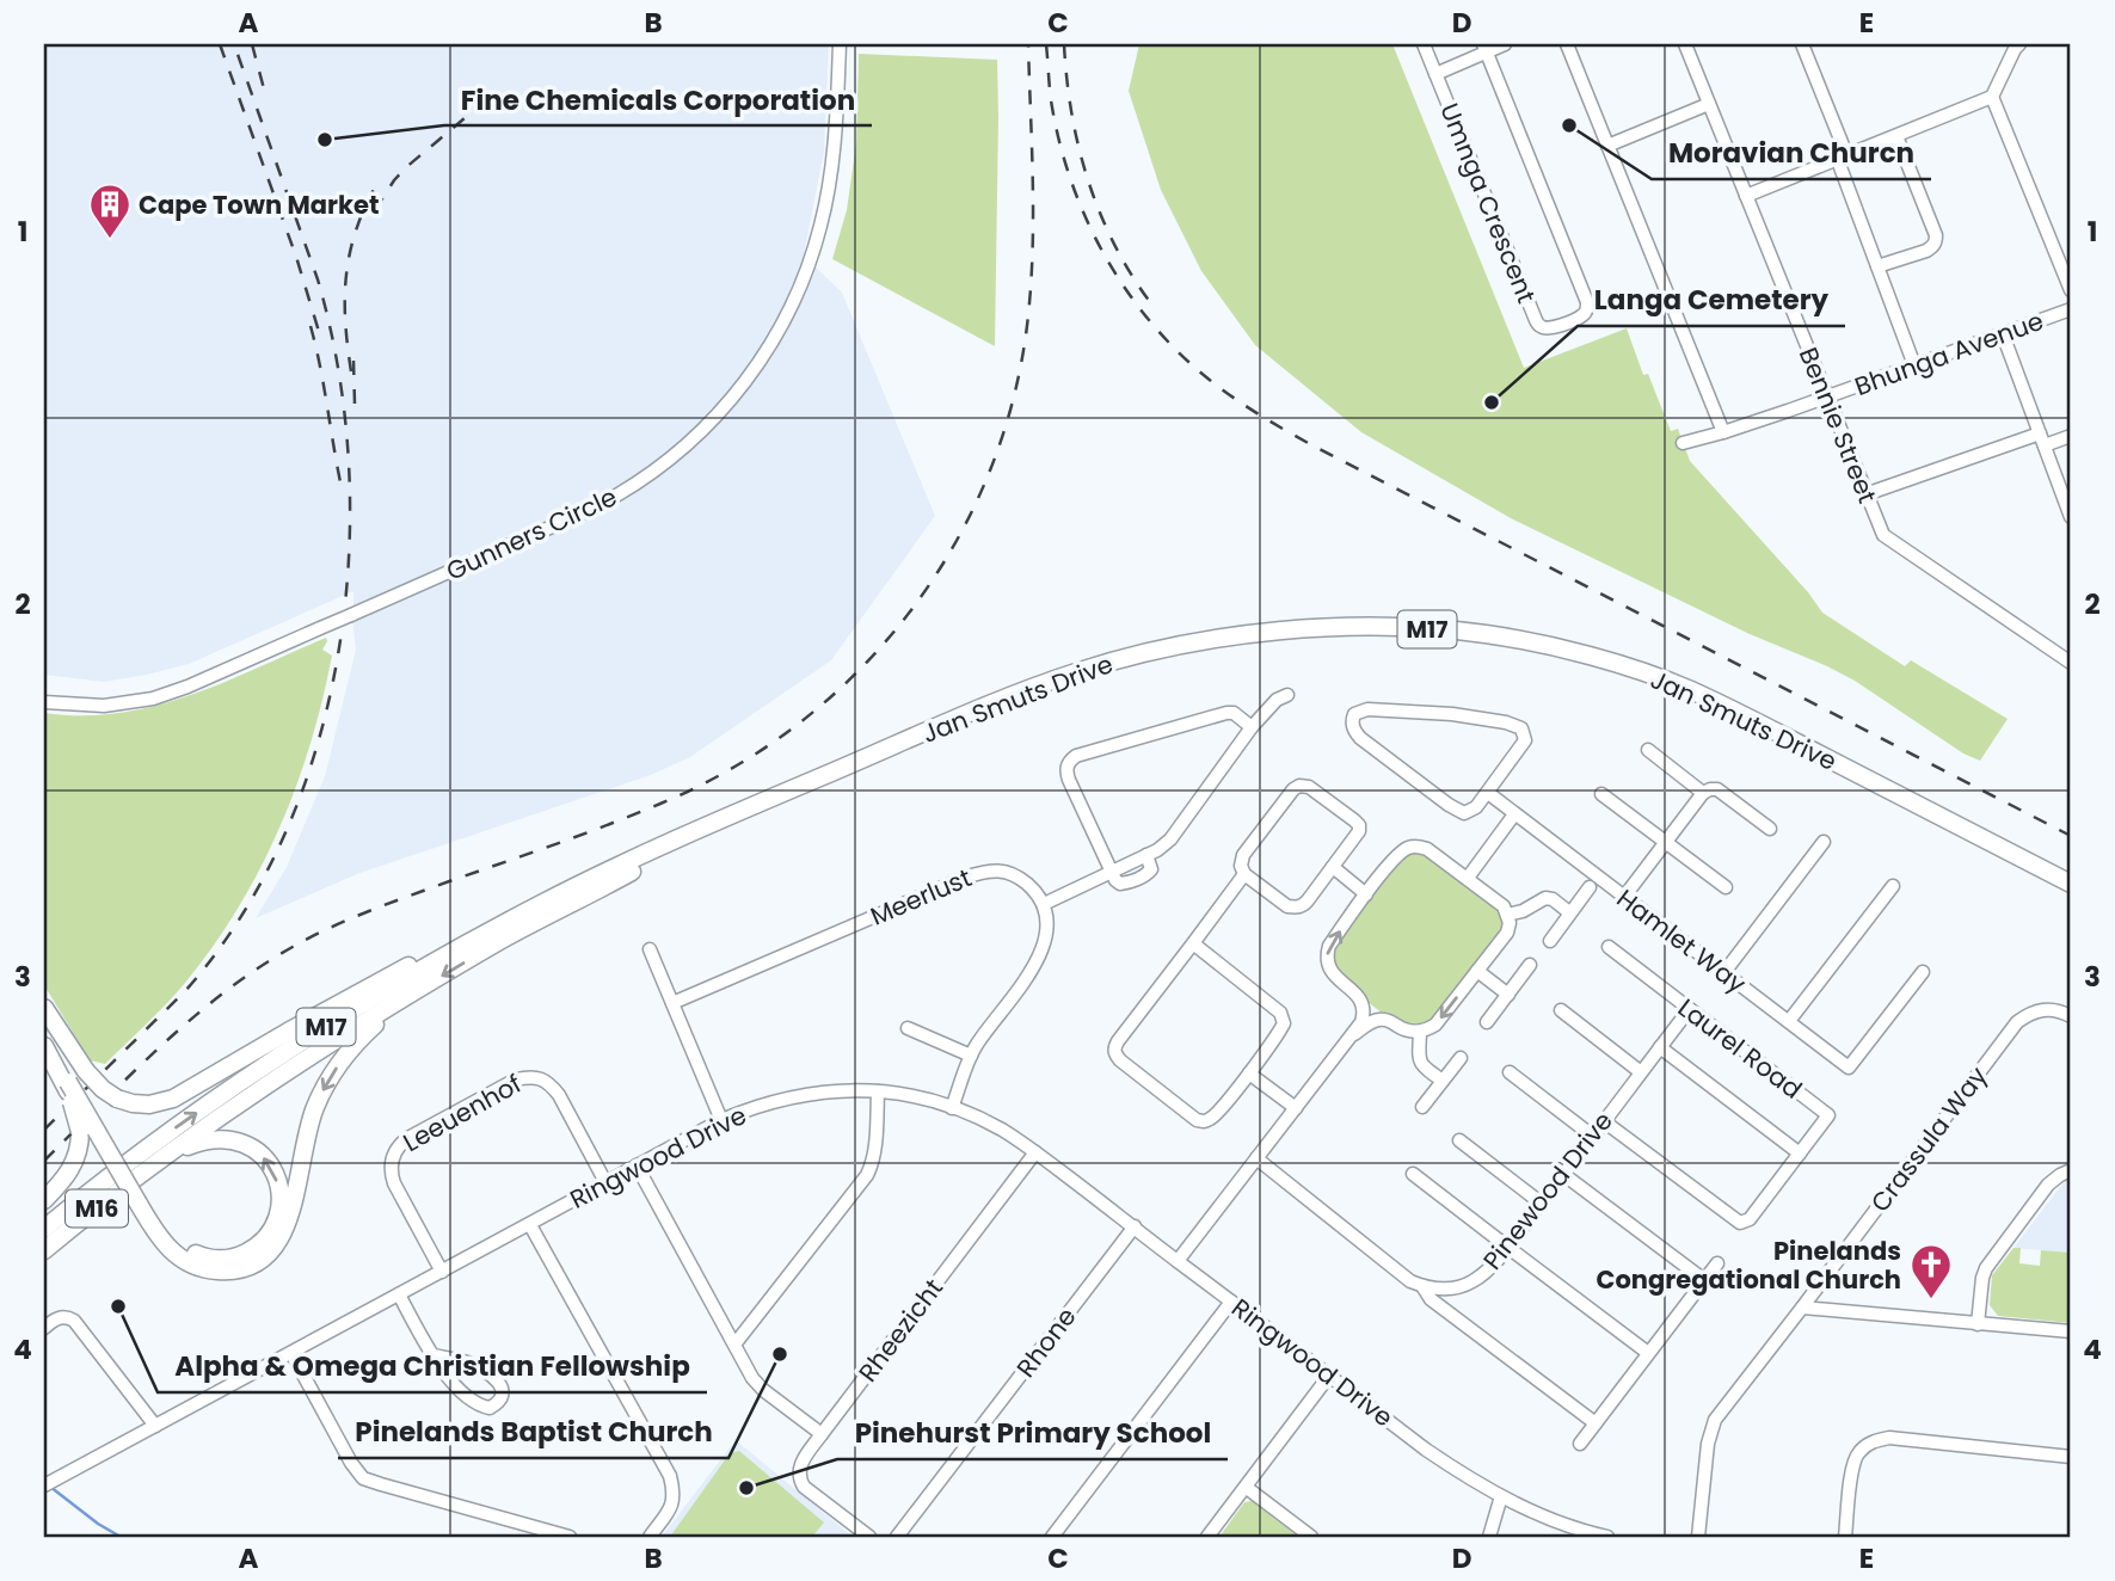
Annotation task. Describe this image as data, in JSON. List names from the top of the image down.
{
  "streets": {
    "main road": ["M17", "Jan Smuts Drive", "M16"],
    "street": [
      "Umnga Crescent",
      "Bhunga Avenue",
      "Bennie Street",
      "Gunners Circle",
      "Meerlust",
      "Hamlet Way",
      "Laurel Road",
      "Leeuenhof",
      "Crassula Way",
      "Ringwood Drive",
      "Pinewood Drive",
      "Rheezicht",
      "Rhone"
    ]
  },
  "crossings": [
    ["Bhunga Avenue", "Bennie Street"],
    ["Laurel Road", "Pinewood Drive"],
    ["Leeuenhof", "Ringwood Drive"],
    ["Ringwood Drive", "Rheezicht"],
    ["Ringwood Drive", "Rhone"]
  ],
  "places": {
    "other": [
      "Moravian Churcn",
      "Fine Chemicals Corporation",
      "Langa Cemetery",
      "Alpha & Omega Christian Fellowship",
      "Pinelands Baptist Church",
      "Pinehurst Primary School"
    ],
    "building": ["Cape Town Market"],
    "church": ["Pinelands Congregational Church"]
  },
  "grid": {
    "columns": [
      "A",
      "B",
      "C",
      "D",
      "E"
    ],
    "rows": [
      "1",
      "2",
      "3",
      "4"
    ]
  }
}
